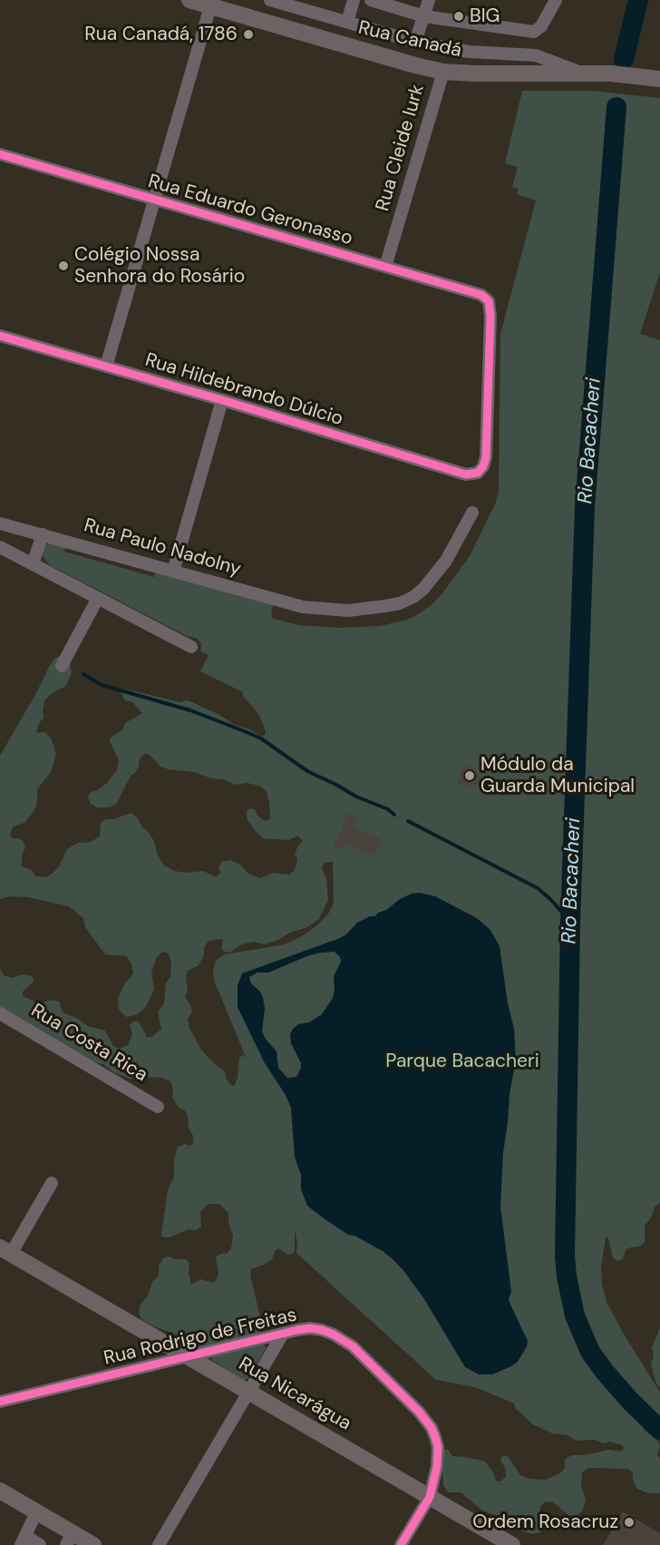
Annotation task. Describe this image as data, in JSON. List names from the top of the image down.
{
  "streets": {
    "main road": ["Rua Canadá", "Rua Nicarágua"],
    "street": [
      "Rua Cleide Iurk",
      "Rua Eduardo Geronasso",
      "Rua Hildebrando Dúlcio",
      "Rua Paulo Nadolny",
      "Rua Costa Rica",
      "Rua Rodrigo de Freitas"
    ]
  },
  "crossings": [
    ["Rua Canadá", "Rua Cleide Iurk"],
    ["Rua Cleide Iurk", "Rua Eduardo Geronasso"],
    ["Rua Eduardo Geronasso", "Rua Hildebrando Dúlcio"],
    ["Rua Rodrigo de Freitas", "Rua Nicarágua"]
  ],
  "water": ["Rio Bacacheri"],
  "parks": ["Parque Bacacheri"],
  "places": [
    "BIG",
    "Rua Canadá, 1786",
    "Colégio Nossa Senhora do Rosário",
    "Módulo da Guarda Municipal",
    "Ordem Rosacruz"
  ]
}
